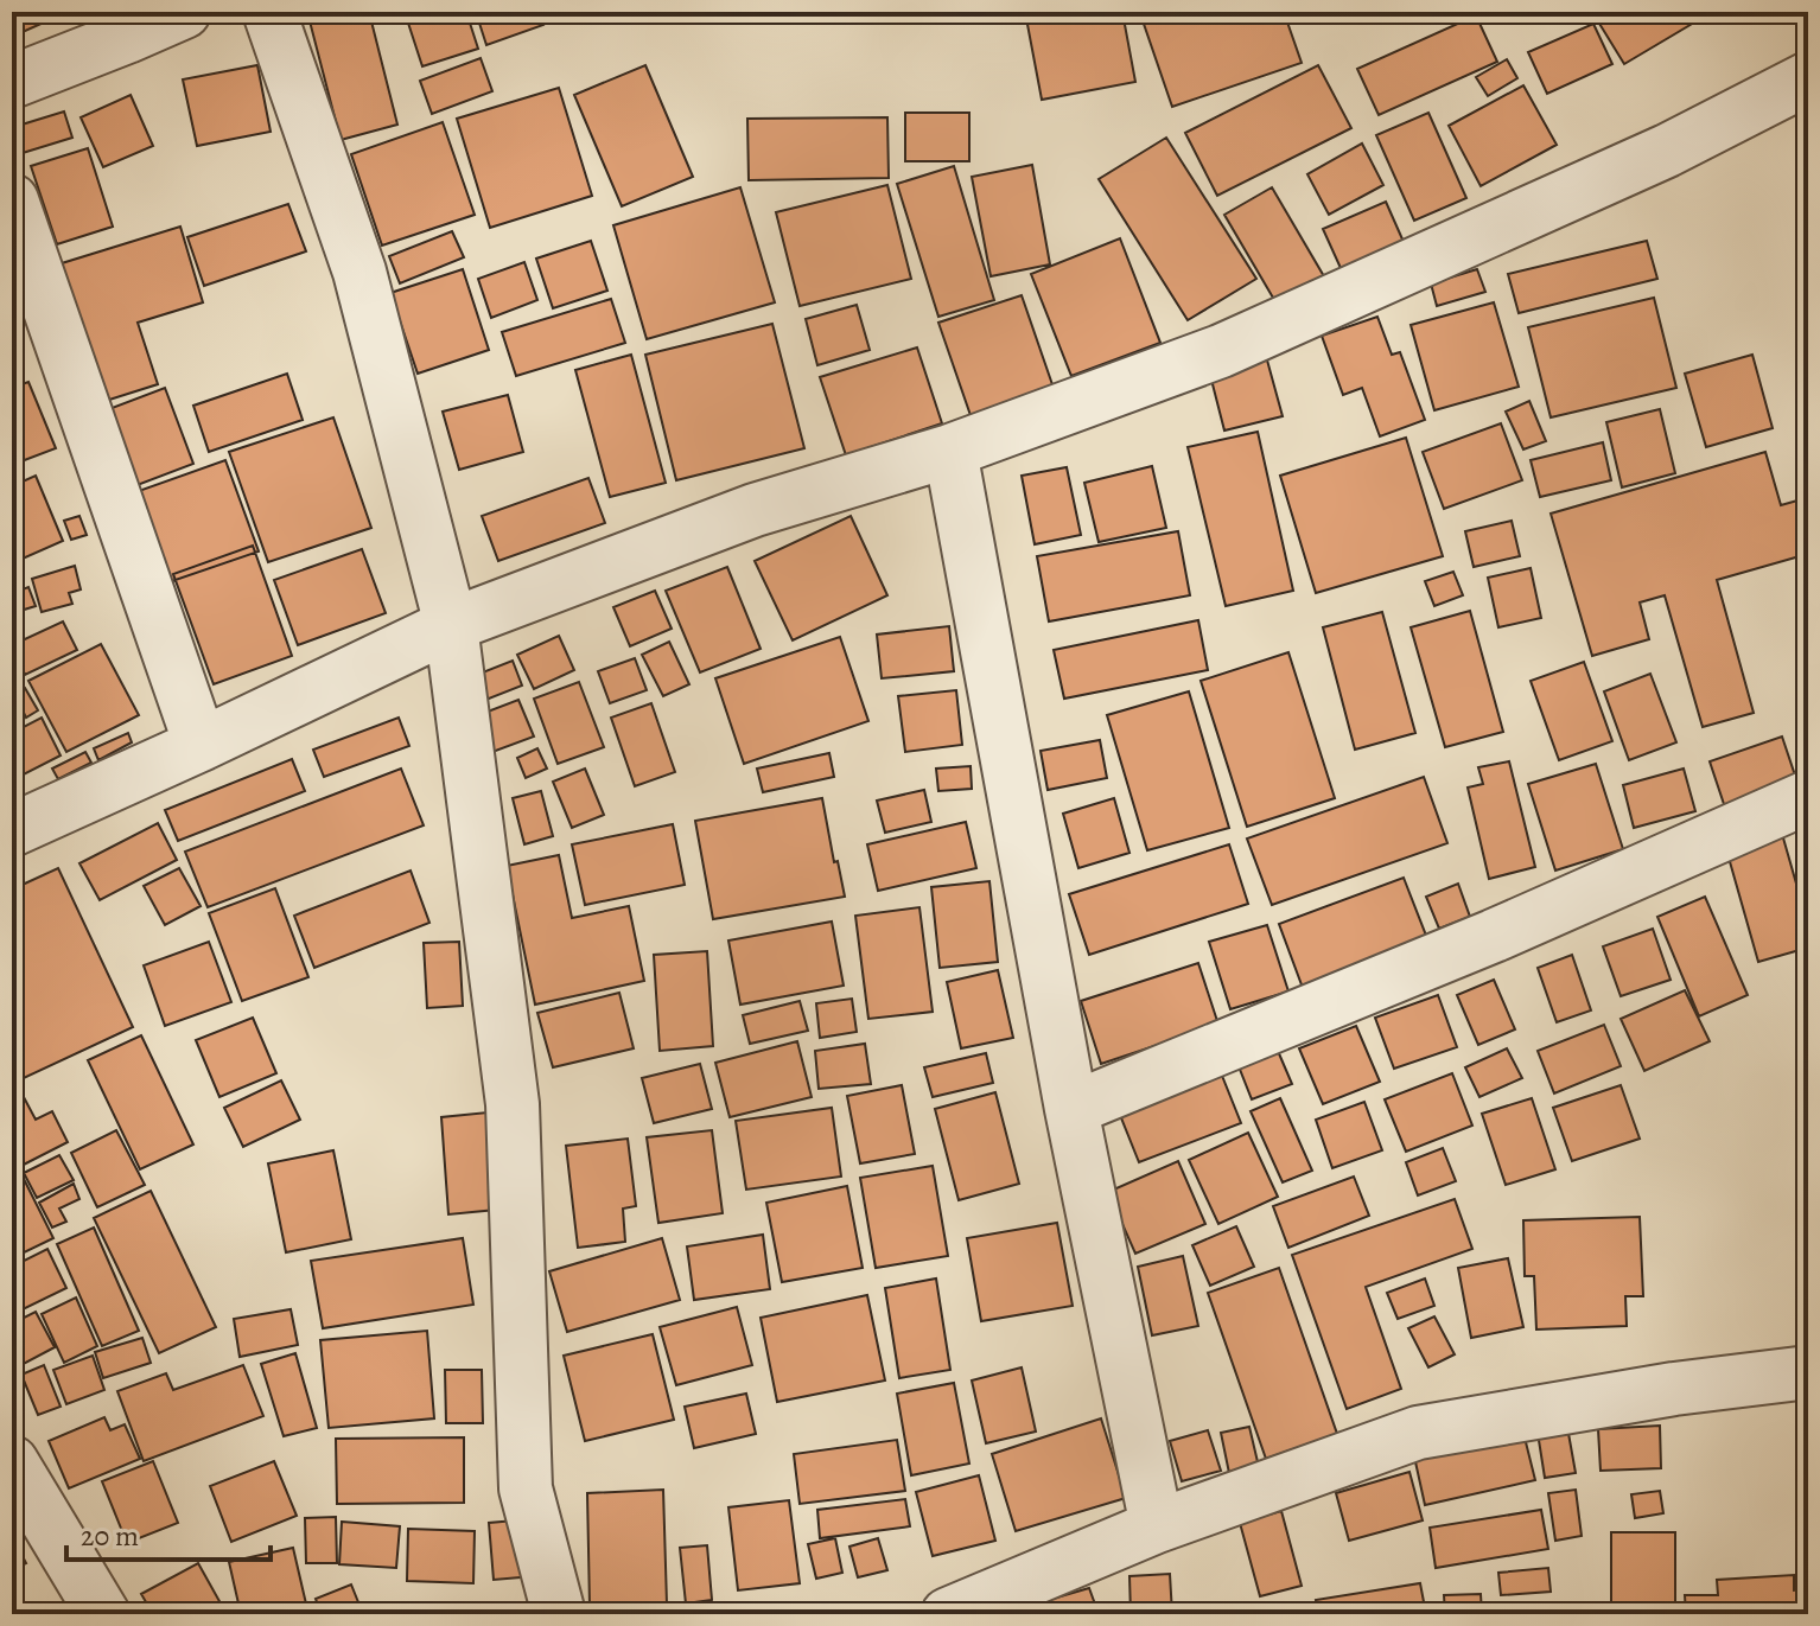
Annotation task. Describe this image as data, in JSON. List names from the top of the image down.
{
  "scale_bar": "20 m"
}
